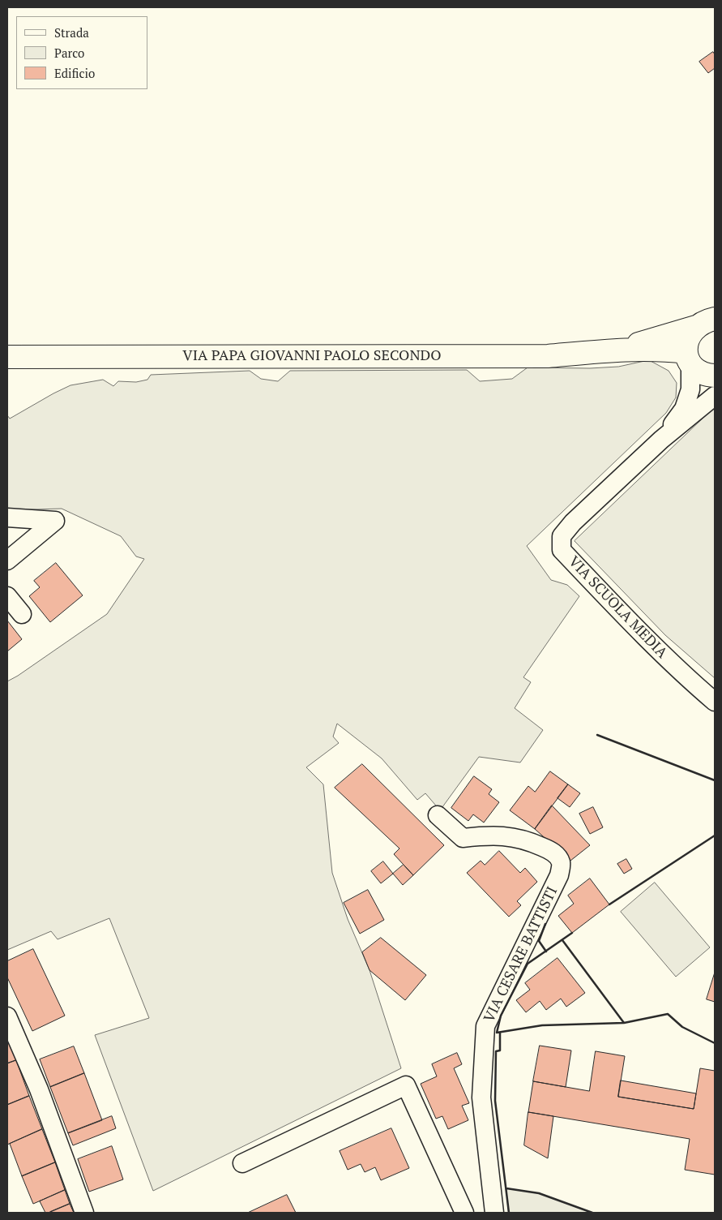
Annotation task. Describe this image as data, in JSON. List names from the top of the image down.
{
  "streets": {
    "main road": ["VIA PAPA GIOVANNI PAOLO SECONDO"],
    "street": ["VIA SCUOLA MEDIA", "VIA CESARE BATTISTI"]
  },
  "legend": ["Strada", "Parco", "Edificio"]
}
